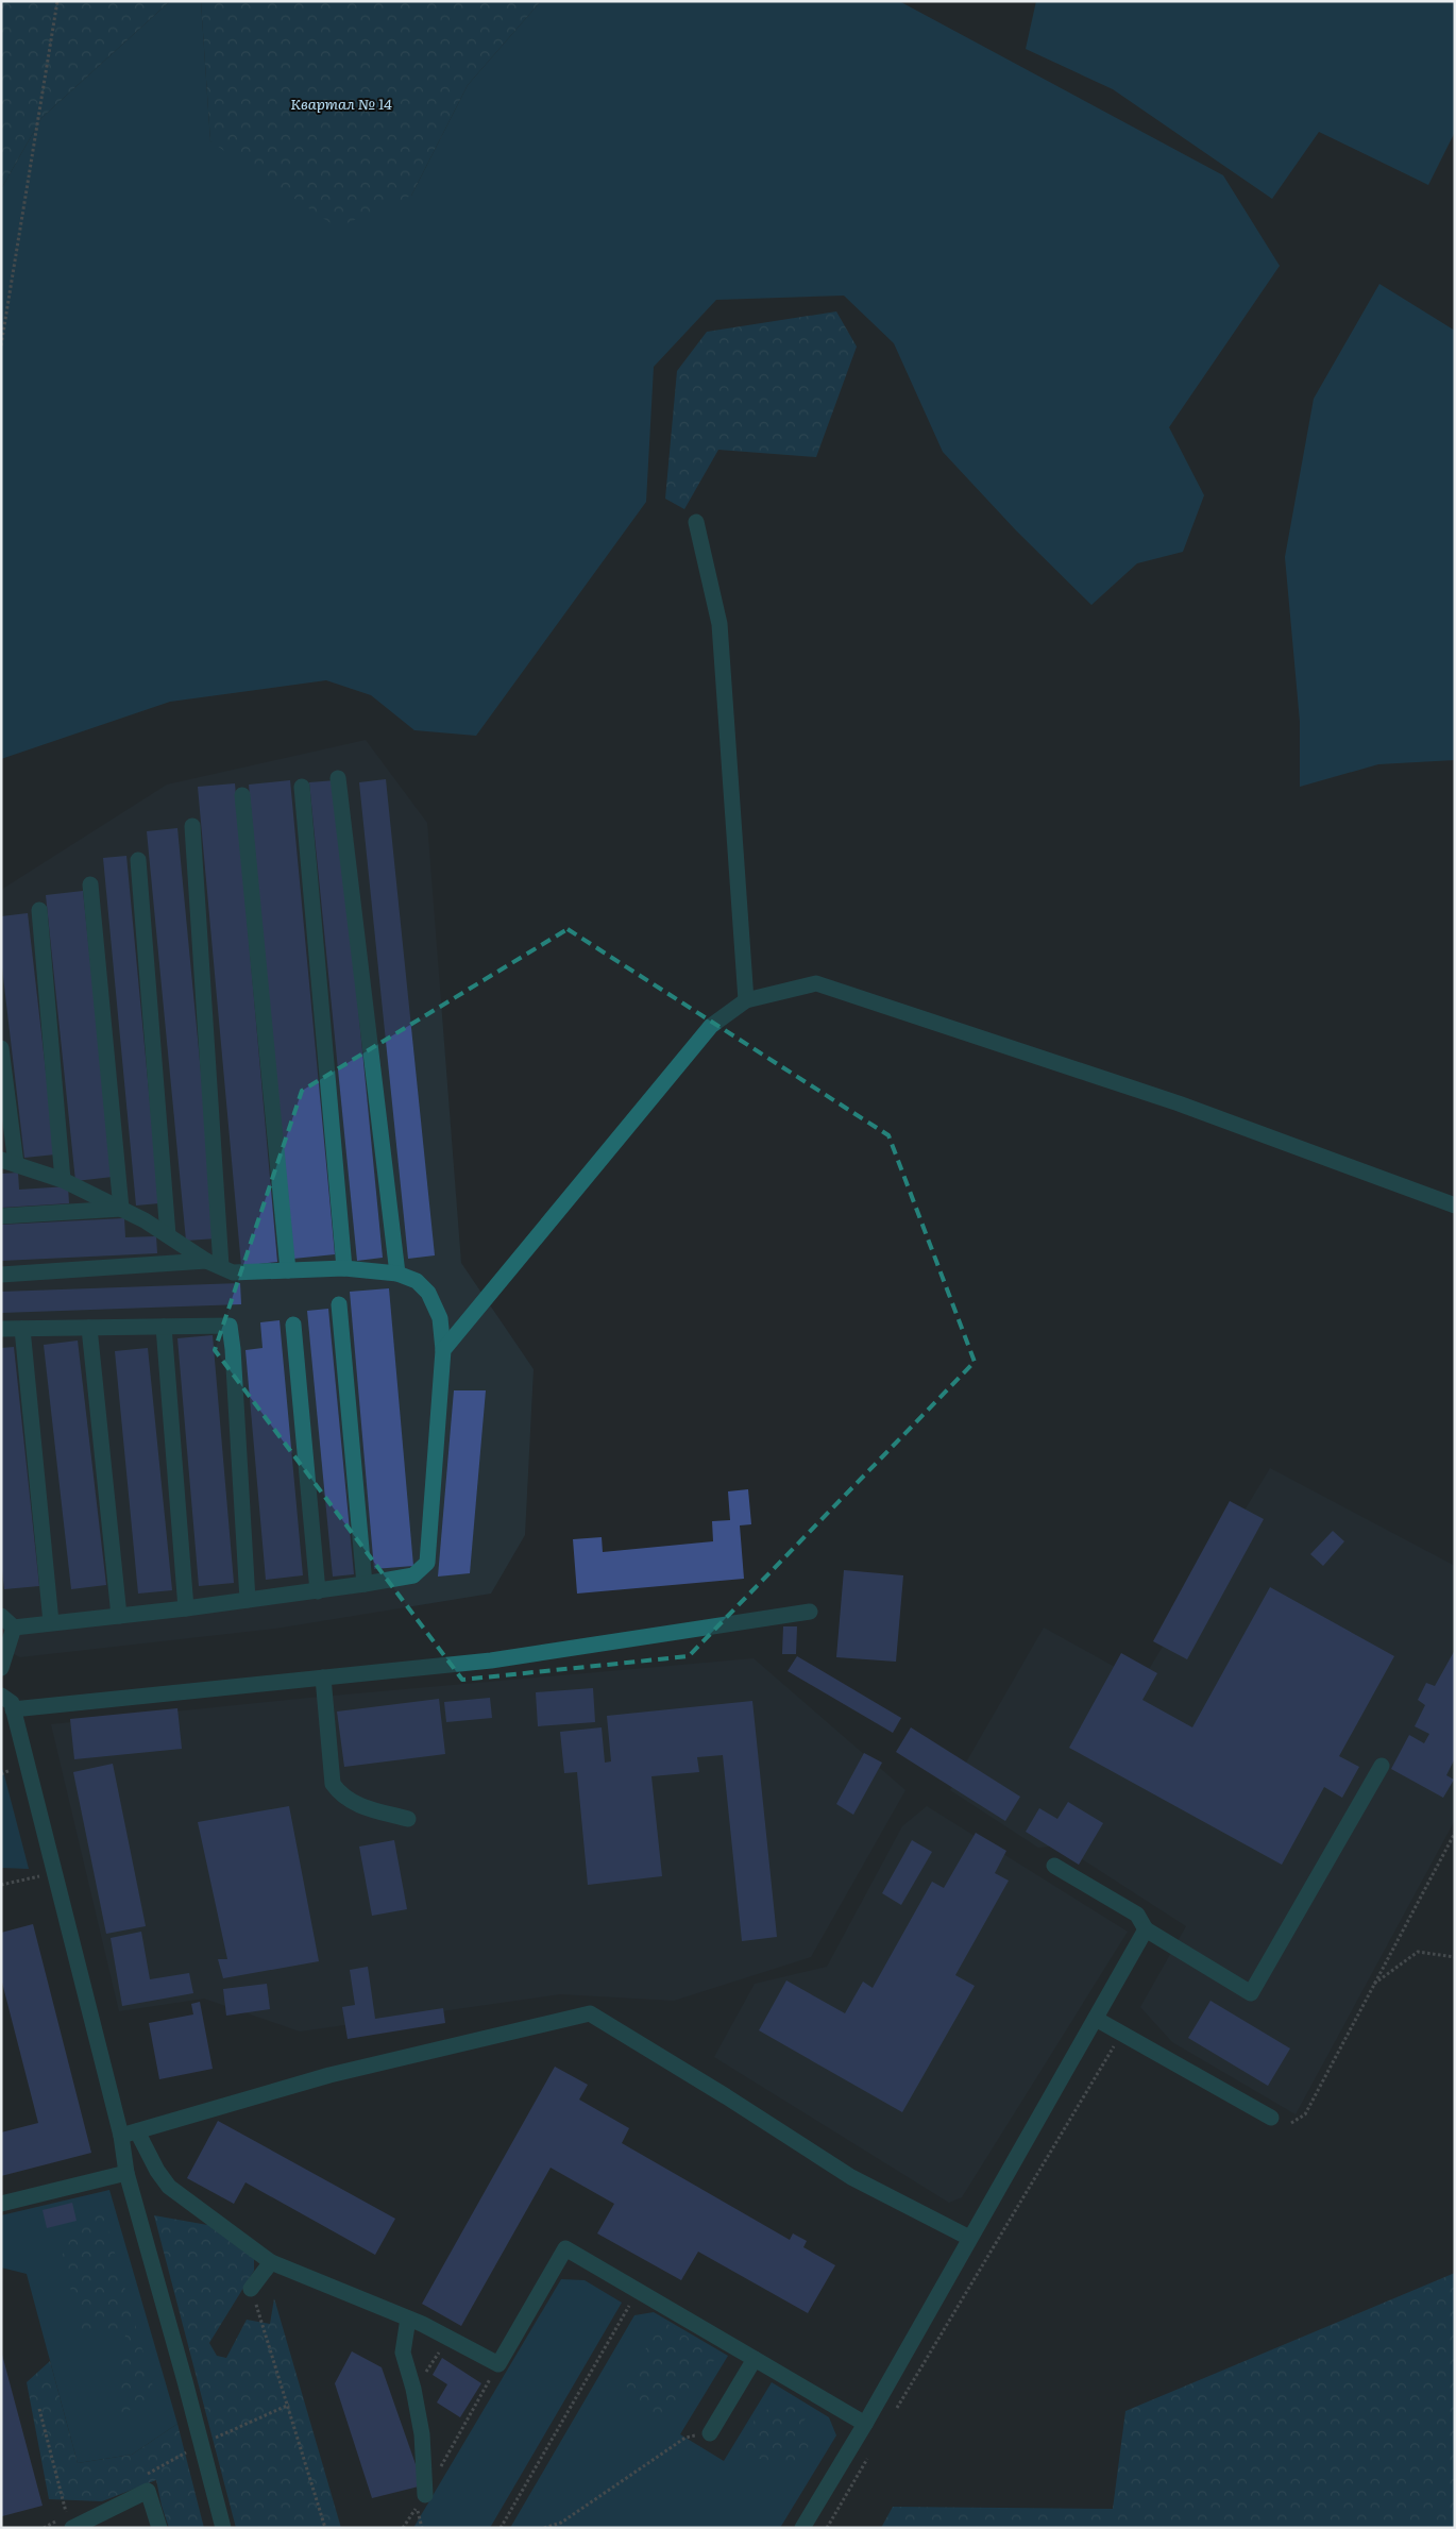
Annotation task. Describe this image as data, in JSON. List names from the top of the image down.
{
  "parks": ["Квартал № 14"]
}
